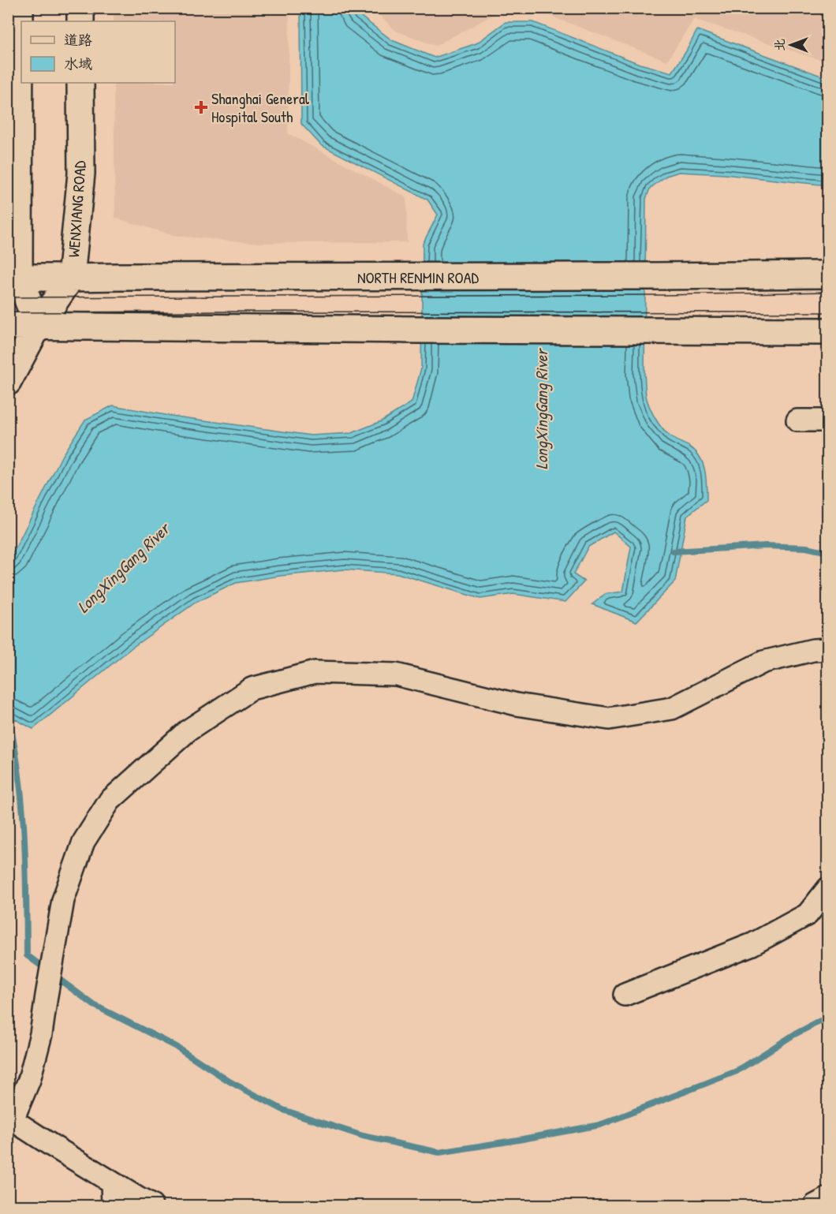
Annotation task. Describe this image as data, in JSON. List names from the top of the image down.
{
  "streets": {
    "main road": ["WENXIANG ROAD", "NORTH RENMIN ROAD"]
  },
  "crossings": [
    ["WENXIANG ROAD", "NORTH RENMIN ROAD"]
  ],
  "water": ["LongXingGang River"],
  "places": {
    "health": ["Shanghai General Hospital South"]
  },
  "legend": ["道路", "水域"],
  "north": "left"
}
